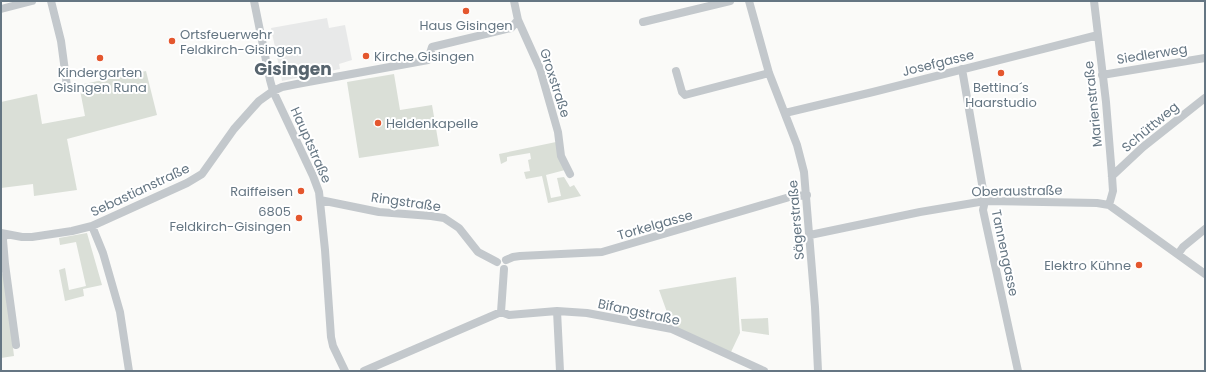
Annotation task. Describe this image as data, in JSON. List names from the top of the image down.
{
  "streets": {
    "street": [
      "Siedlerweg",
      "Josefgasse",
      "Groxstraße",
      "Marienstraße",
      "Schüttweg",
      "Hauptstraße",
      "Sebastianstraße",
      "Oberaustraße",
      "Ringstraße",
      "Sägerstraße",
      "Torkelgasse",
      "Tannengasse",
      "Bifangstraße"
    ]
  },
  "crossings": [
    ["Siedlerweg", "Marienstraße"],
    ["Josefgasse", "Marienstraße"],
    ["Josefgasse", "Sägerstraße"],
    ["Josefgasse", "Tannengasse"],
    ["Groxstraße", "Sebastianstraße"],
    ["Marienstraße", "Schüttweg"],
    ["Marienstraße", "Oberaustraße"],
    ["Hauptstraße", "Sebastianstraße"],
    ["Hauptstraße", "Ringstraße"],
    ["Oberaustraße", "Sägerstraße"],
    ["Oberaustraße", "Tannengasse"],
    ["Ringstraße", "Torkelgasse"],
    ["Sägerstraße", "Torkelgasse"]
  ],
  "districts": ["Gisingen"],
  "places": [
    "Haus Gisingen",
    "Ortsfeuerwehr Feldkirch-Gisingen",
    "Kirche Gisingen",
    "Kindergarten Gisingen Runa",
    "Bettina´s Haarstudio",
    "Heldenkapelle",
    "Raiffeisen",
    "6805 Feldkirch-Gisingen",
    "Elektro Kühne"
  ]
}
